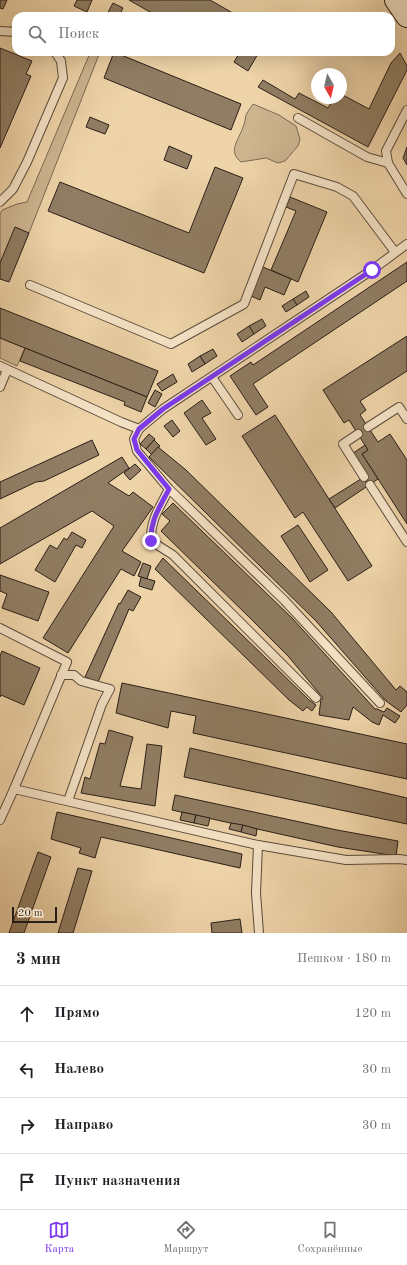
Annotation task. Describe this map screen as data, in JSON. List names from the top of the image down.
{
  "scale_bar": "20 m",
  "north": "bottom",
  "page": {
    "search": "Поиск",
    "scale": "20 m",
    "heading": ["3 мин", "Пешком · 180 m"],
    "list": [
      ["Прямо", "120 m"],
      ["Налево", "30 m"],
      ["Направо", "30 m"],
      "Пункт назначения"
    ],
    "nav": ["Карта", "Маршрут", "Сохранённые"]
  }
}
